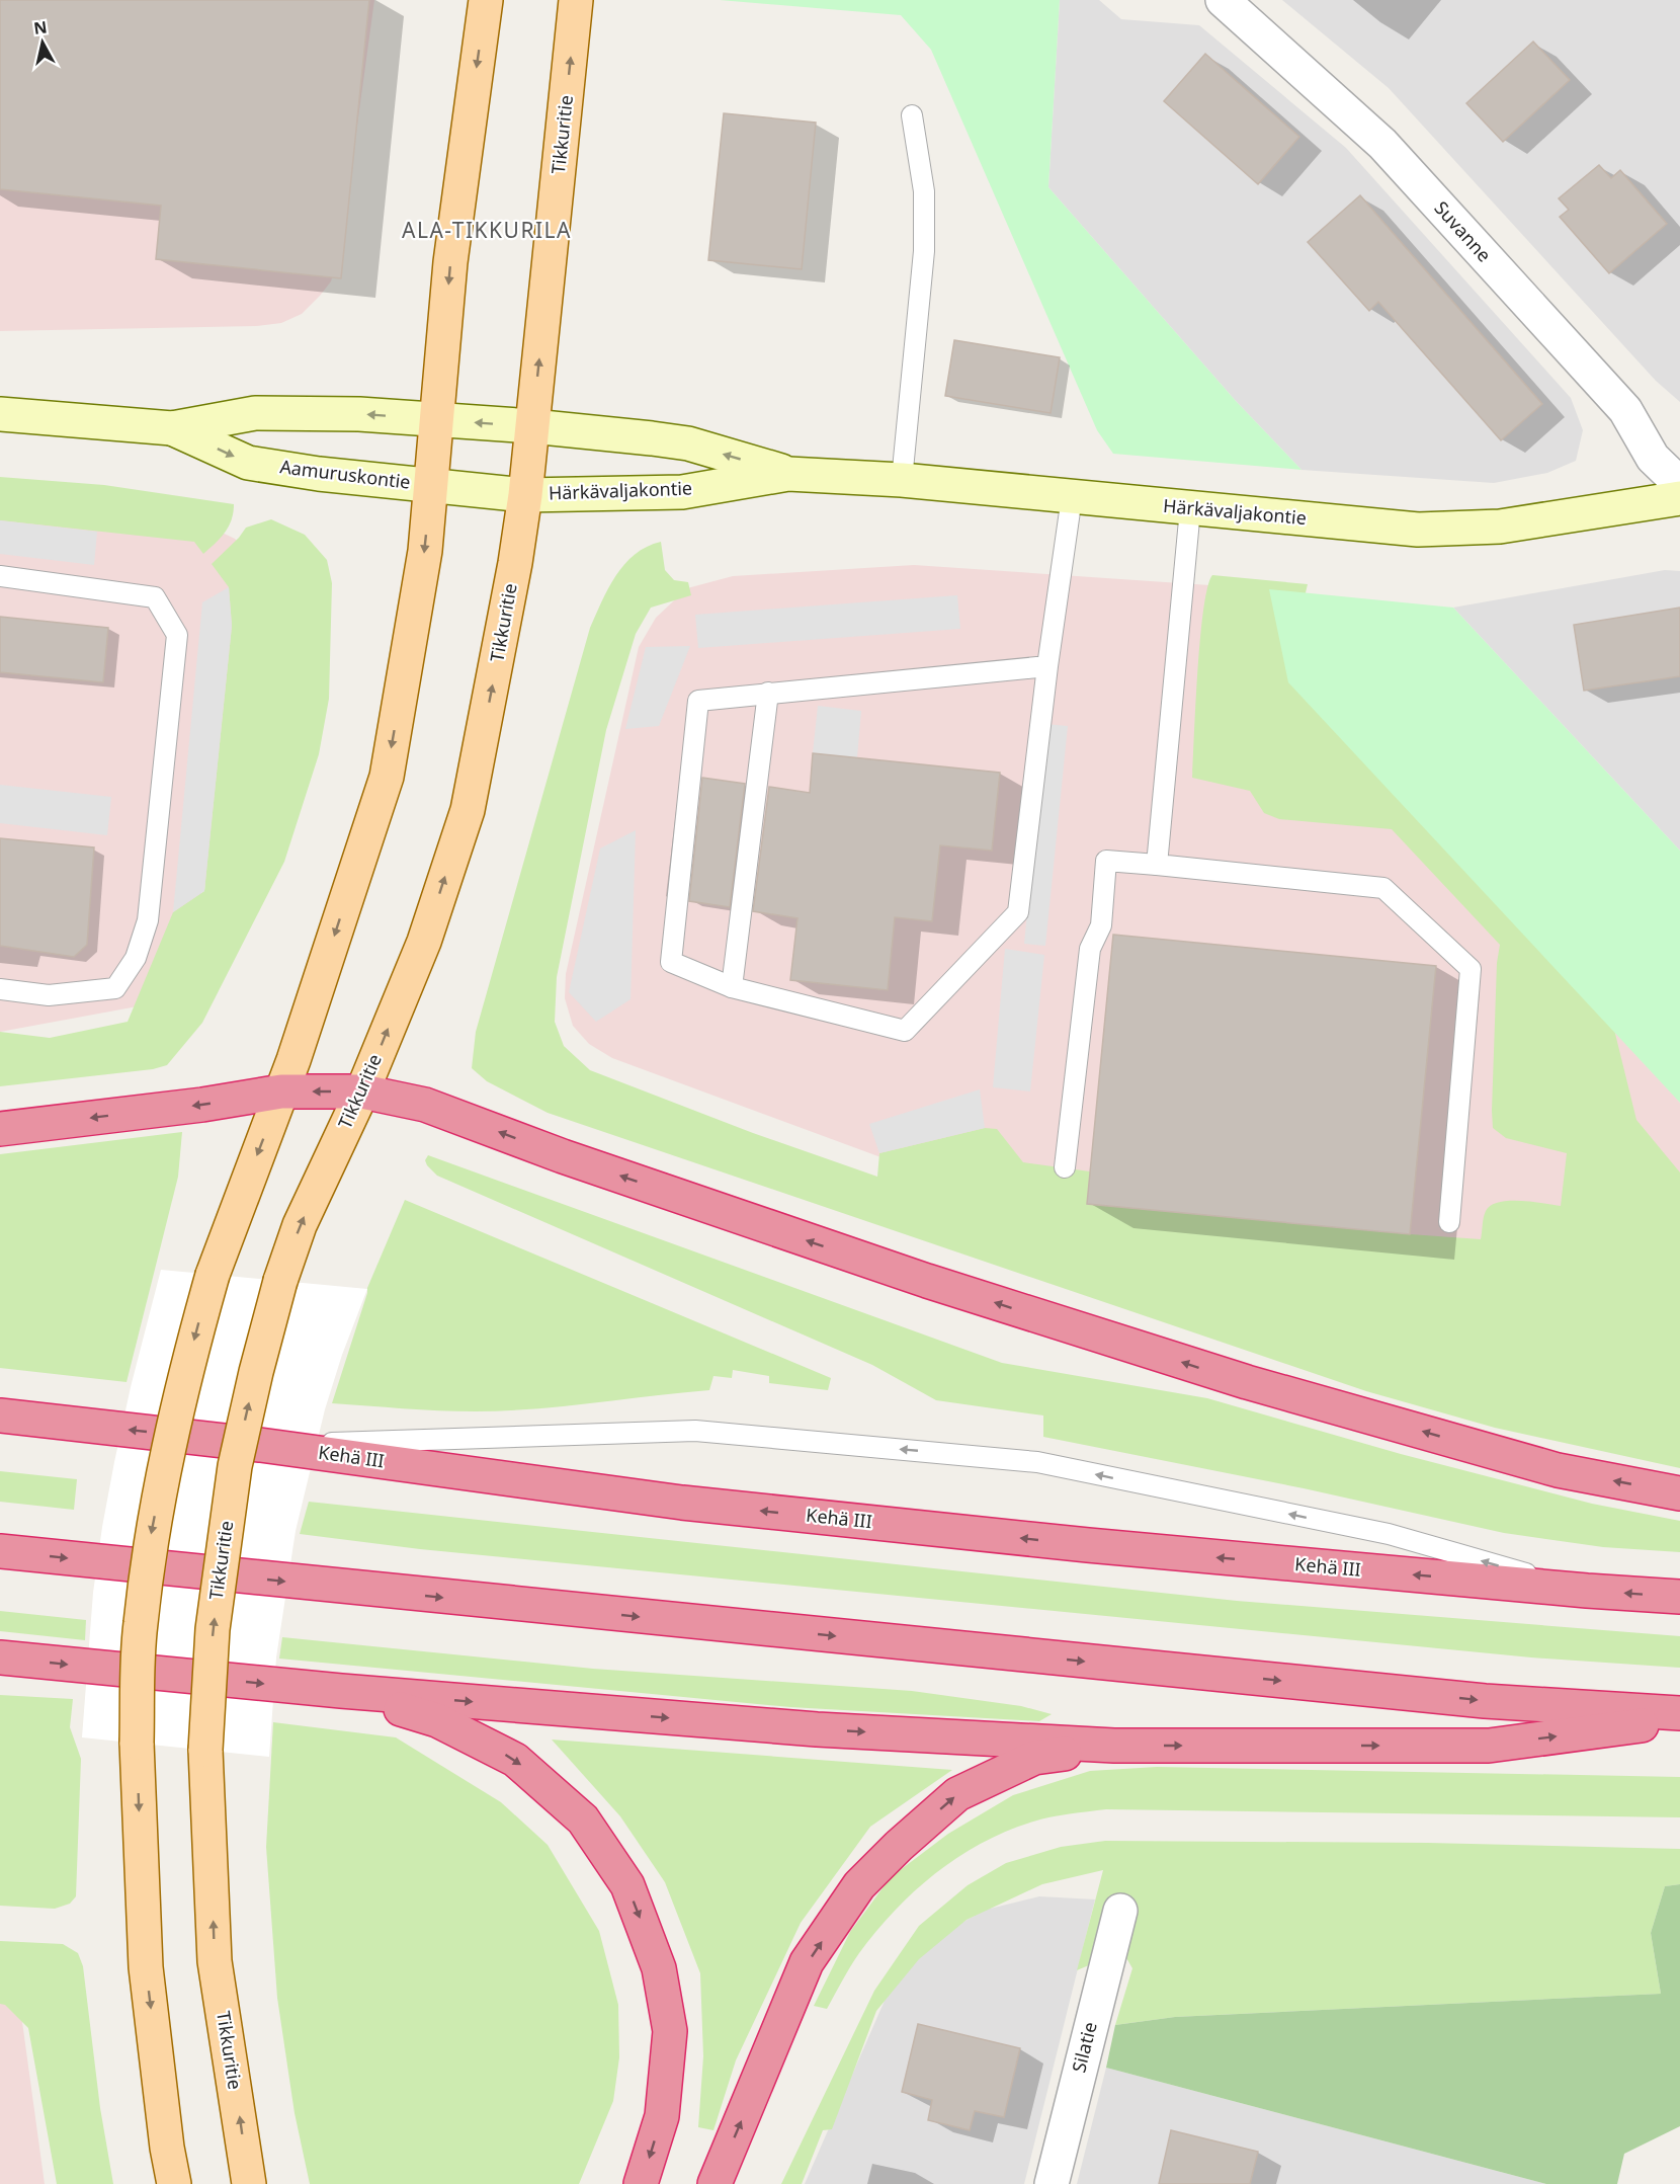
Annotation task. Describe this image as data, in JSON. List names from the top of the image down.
{
  "streets": {
    "highway": ["Kehä III"],
    "main road": ["Tikkuritie"],
    "street": [
      "Suvanne",
      "Aamuruskontie",
      "Härkävaljakontie",
      "Silatie"
    ]
  },
  "crossings": [
    ["Tikkuritie", "Aamuruskontie"],
    ["Tikkuritie", "Härkävaljakontie"],
    ["Aamuruskontie", "Härkävaljakontie"]
  ],
  "districts": ["ALA-TIKKURILA"],
  "north": "top"
}
